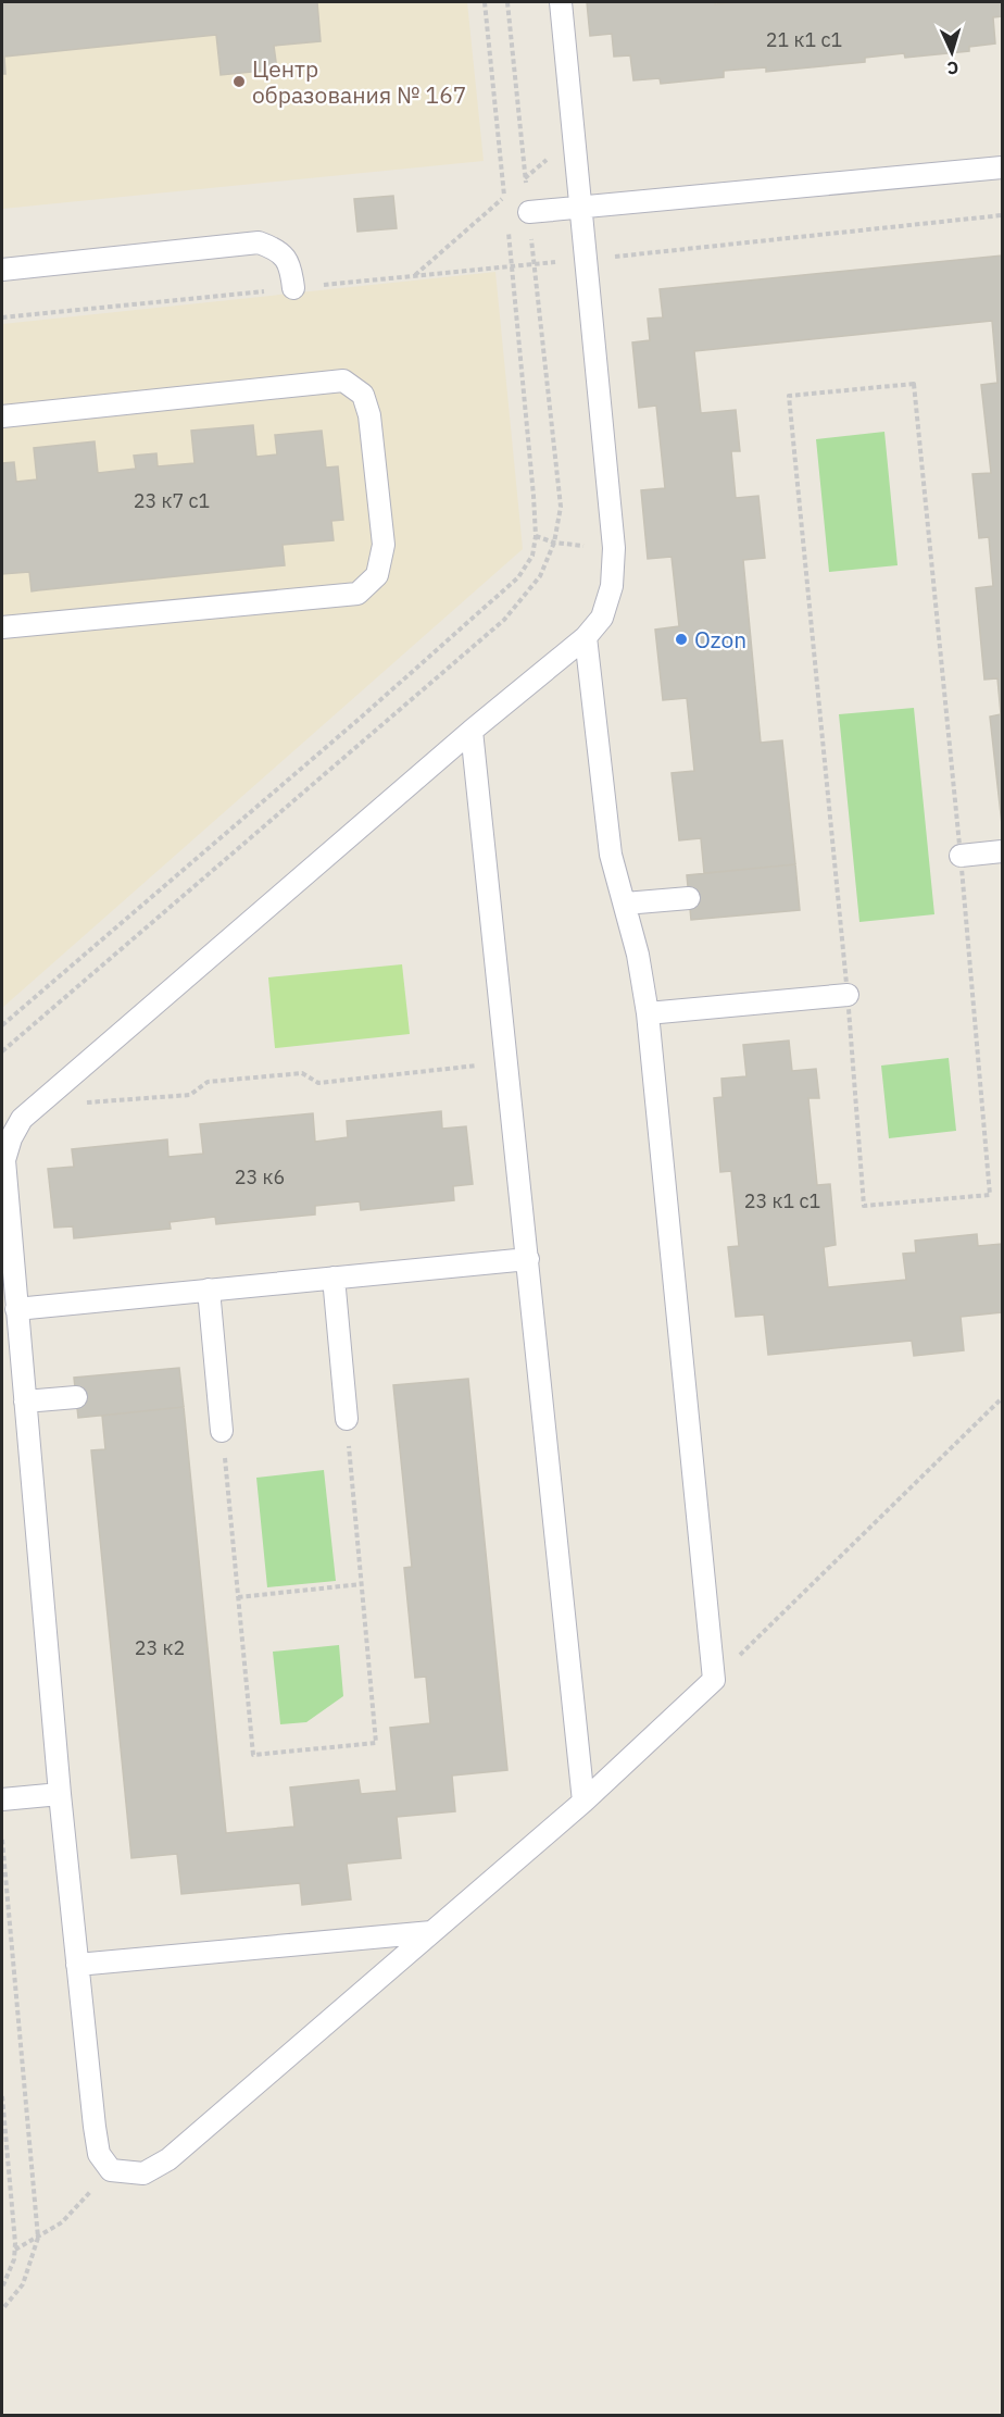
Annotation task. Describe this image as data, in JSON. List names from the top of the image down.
{
  "places": ["Центр образования № 167", "Ozon"],
  "house_numbers": [
    "21 к1 с1",
    "23 к7 с1",
    "23 к6",
    "23 к1 с1",
    "23 к2"
  ],
  "north": "bottom"
}
